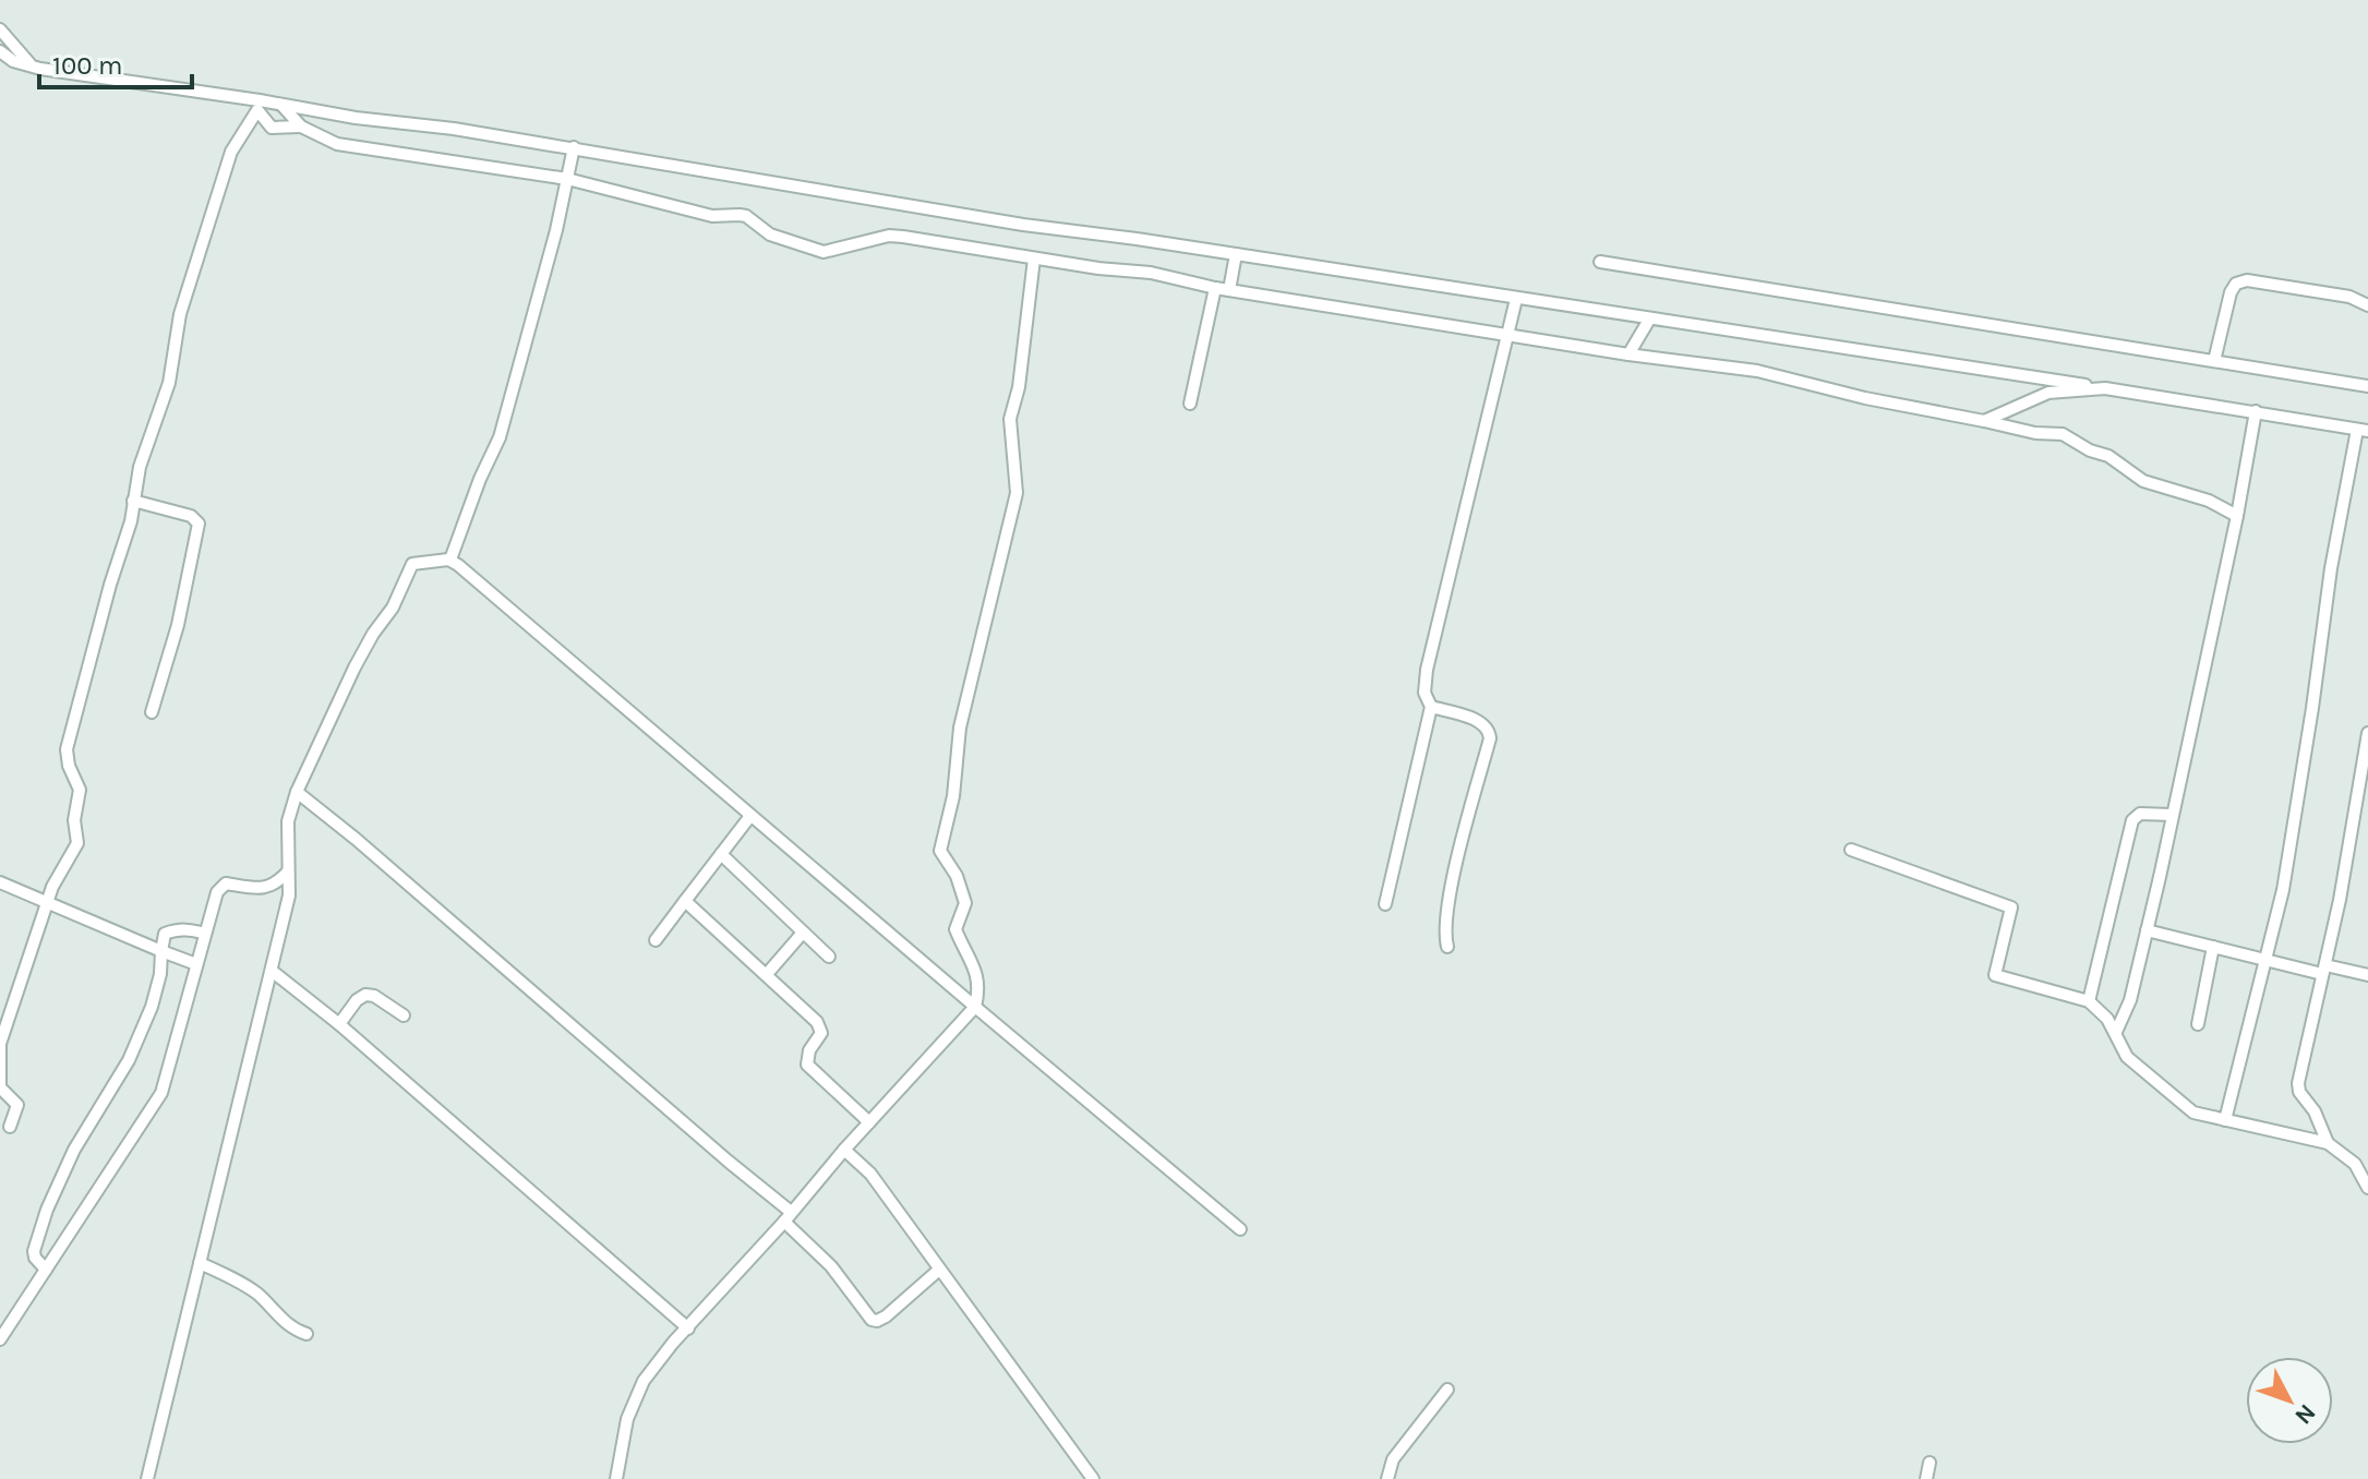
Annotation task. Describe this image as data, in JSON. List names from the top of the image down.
{
  "scale_bar": "100 m",
  "north": "bottom right"
}
